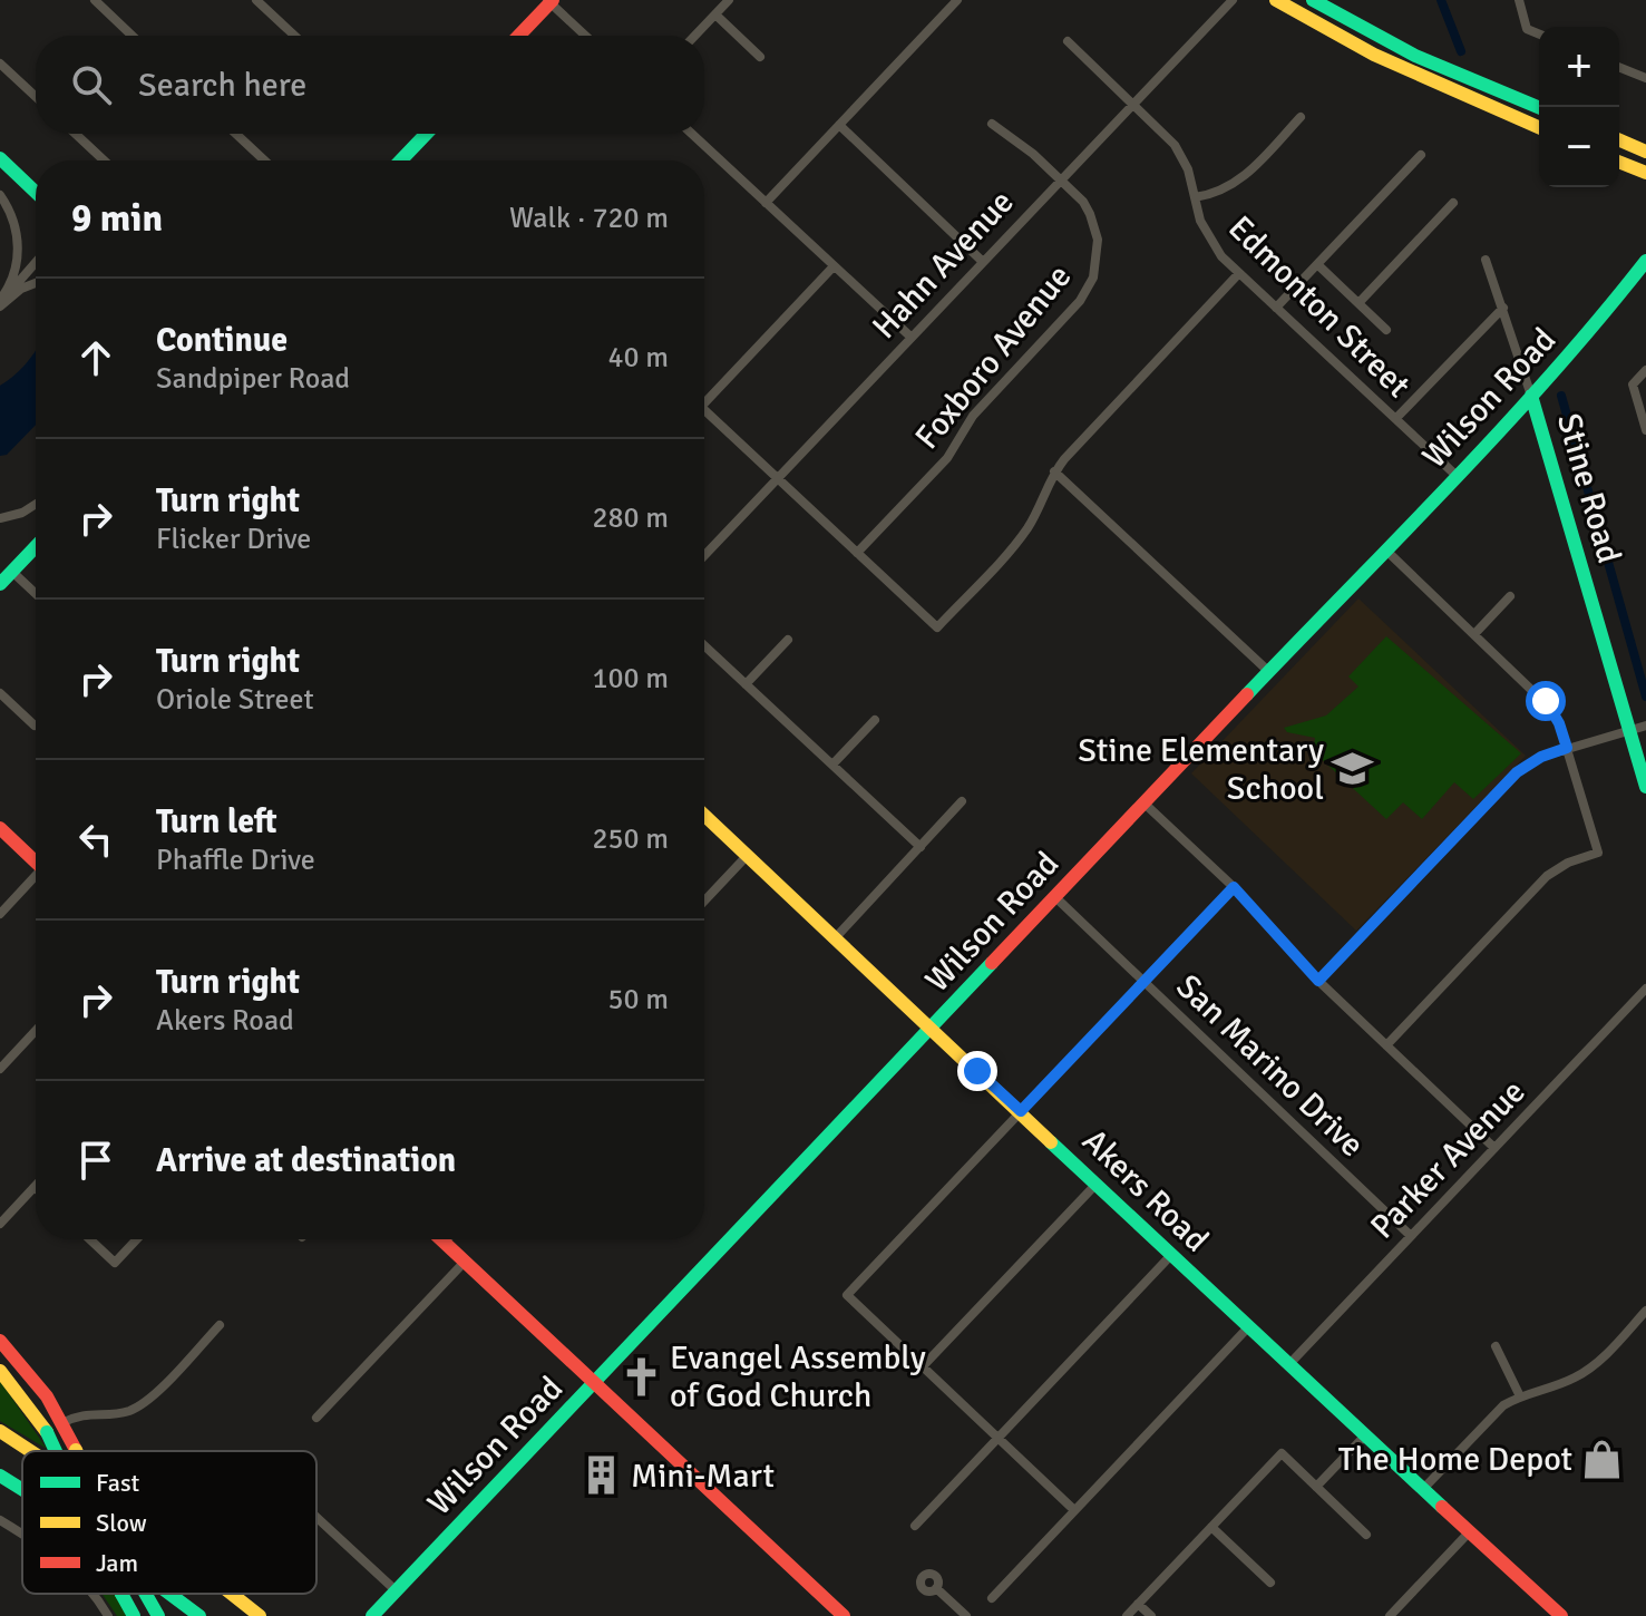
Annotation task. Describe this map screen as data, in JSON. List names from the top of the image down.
{
  "streets": {
    "main road": ["Wilson Road", "Stine Road", "Akers Road"],
    "street": [
      "Hahn Avenue",
      "Edmonton Street",
      "Foxboro Avenue",
      "San Marino Drive",
      "Parker Avenue"
    ]
  },
  "crossings": [
    ["Hahn Avenue", "Edmonton Street"],
    ["Hahn Avenue", "Foxboro Avenue"],
    ["Edmonton Street", "Wilson Road"],
    ["Wilson Road", "Stine Road"],
    ["Wilson Road", "San Marino Drive"],
    ["Wilson Road", "Akers Road"],
    ["San Marino Drive", "Parker Avenue"],
    ["Parker Avenue", "Akers Road"]
  ],
  "places": {
    "school or university": ["Stine Elementary School"],
    "church": ["Evangel Assembly of God Church"],
    "shop": ["The Home Depot"],
    "building": ["Mini-Mart"]
  },
  "legend": ["Fast", "Slow", "Jam"],
  "page": {
    "map_buttons": ["+", "−"],
    "search": "Search here",
    "heading": ["9 min", "Walk · 720 m"],
    "list": [
      ["Continue", "Sandpiper Road", "40 m"],
      ["Turn right", "Flicker Drive", "280 m"],
      ["Turn right", "Oriole Street", "100 m"],
      ["Turn left", "Phaffle Drive", "250 m"],
      ["Turn right", "Akers Road", "50 m"],
      "Arrive at destination"
    ]
  }
}
